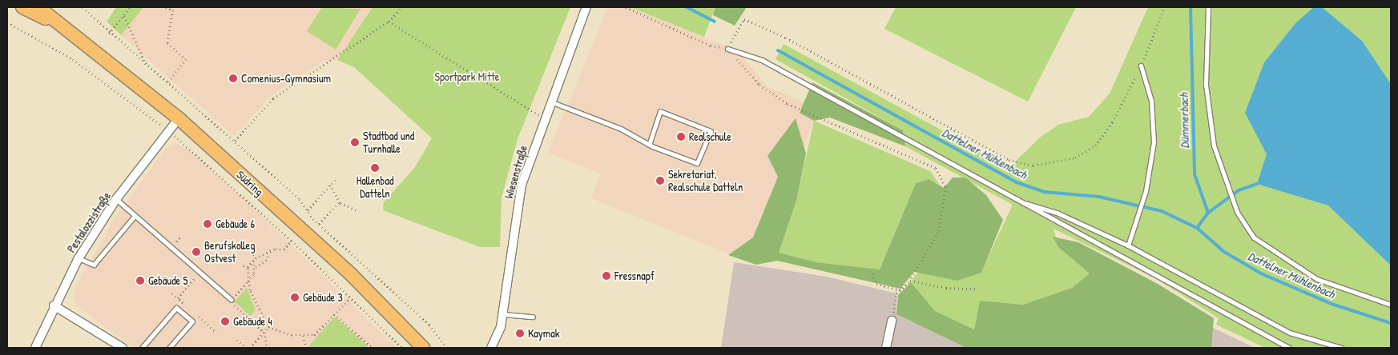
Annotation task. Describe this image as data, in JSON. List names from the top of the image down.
{
  "streets": {
    "main road": ["Südring"],
    "street": ["Wiesenstraße", "Pestalozzistraße"]
  },
  "crossings": [
    ["Südring", "Pestalozzistraße"]
  ],
  "water": ["Dümmerbach", "Dattelner Mühlenbach"],
  "parks": ["Sportpark Mitte"],
  "places": [
    "Comenius-Gymnasium",
    "Realschule",
    "Stadtbad und Turnhalle",
    "Hallenbad Datteln",
    "Sekretariat, Realschule Datteln",
    "Gebäude 6",
    "Berufskolleg Ostvest",
    "Fressnapf",
    "Gebäude 5",
    "Gebäude 3",
    "Gebäude 4",
    "Kaymak"
  ]
}
